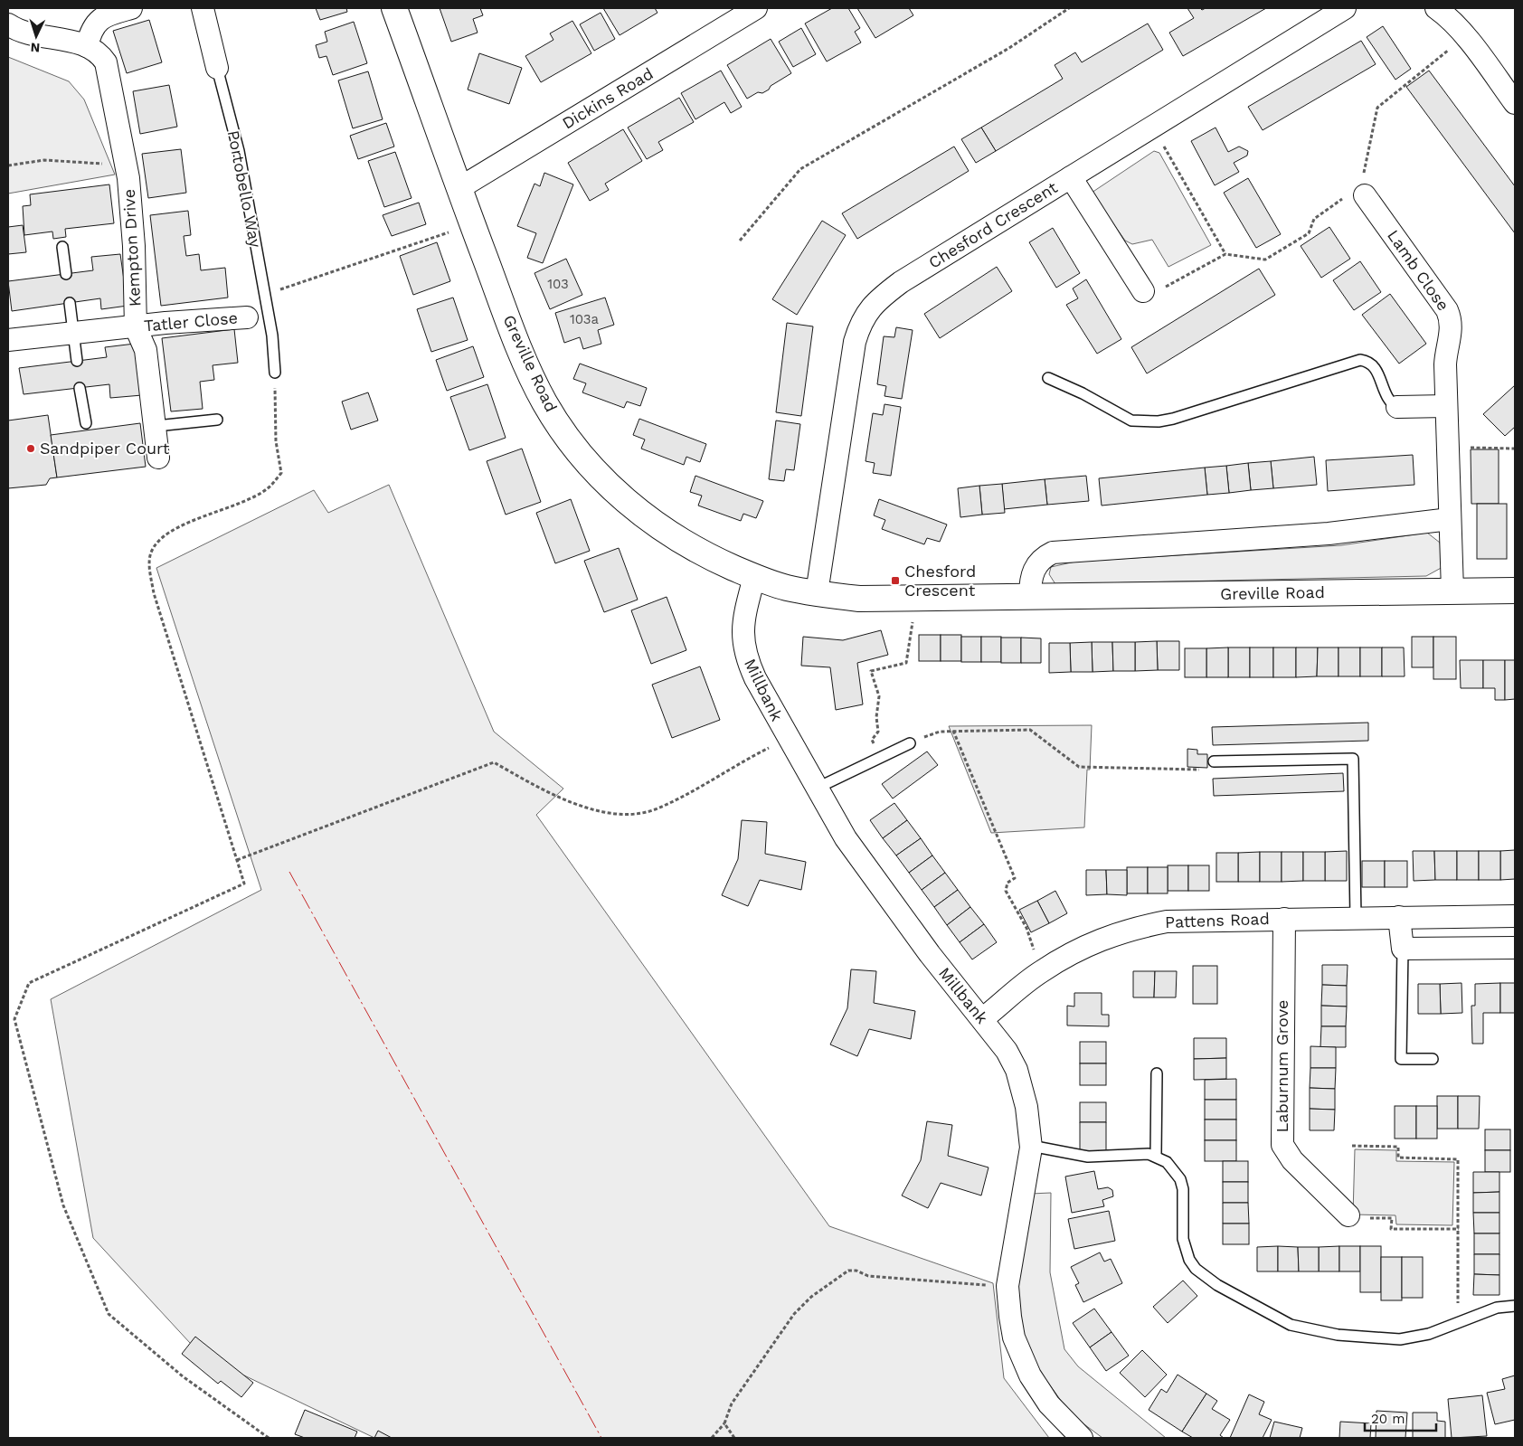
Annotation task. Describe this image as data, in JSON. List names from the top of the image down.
{
  "streets": {
    "street": [
      "Dickins Road",
      "Portobello Way",
      "Chesford Crescent",
      "Kempton Drive",
      "Lamb Close",
      "Tatler Close",
      "Greville Road",
      "Millbank",
      "Pattens Road",
      "Laburnum Grove"
    ]
  },
  "crossings": [
    ["Dickins Road", "Greville Road"],
    ["Chesford Crescent", "Greville Road"],
    ["Kempton Drive", "Tatler Close"],
    ["Lamb Close", "Greville Road"],
    ["Greville Road", "Millbank"],
    ["Millbank", "Pattens Road"],
    ["Pattens Road", "Laburnum Grove"]
  ],
  "places": {
    "other": ["Sandpiper Court"],
    "transit": ["Chesford Crescent"]
  },
  "house_numbers": ["103", "103a"],
  "scale_bar": "20 m",
  "north": "bottom"
}
